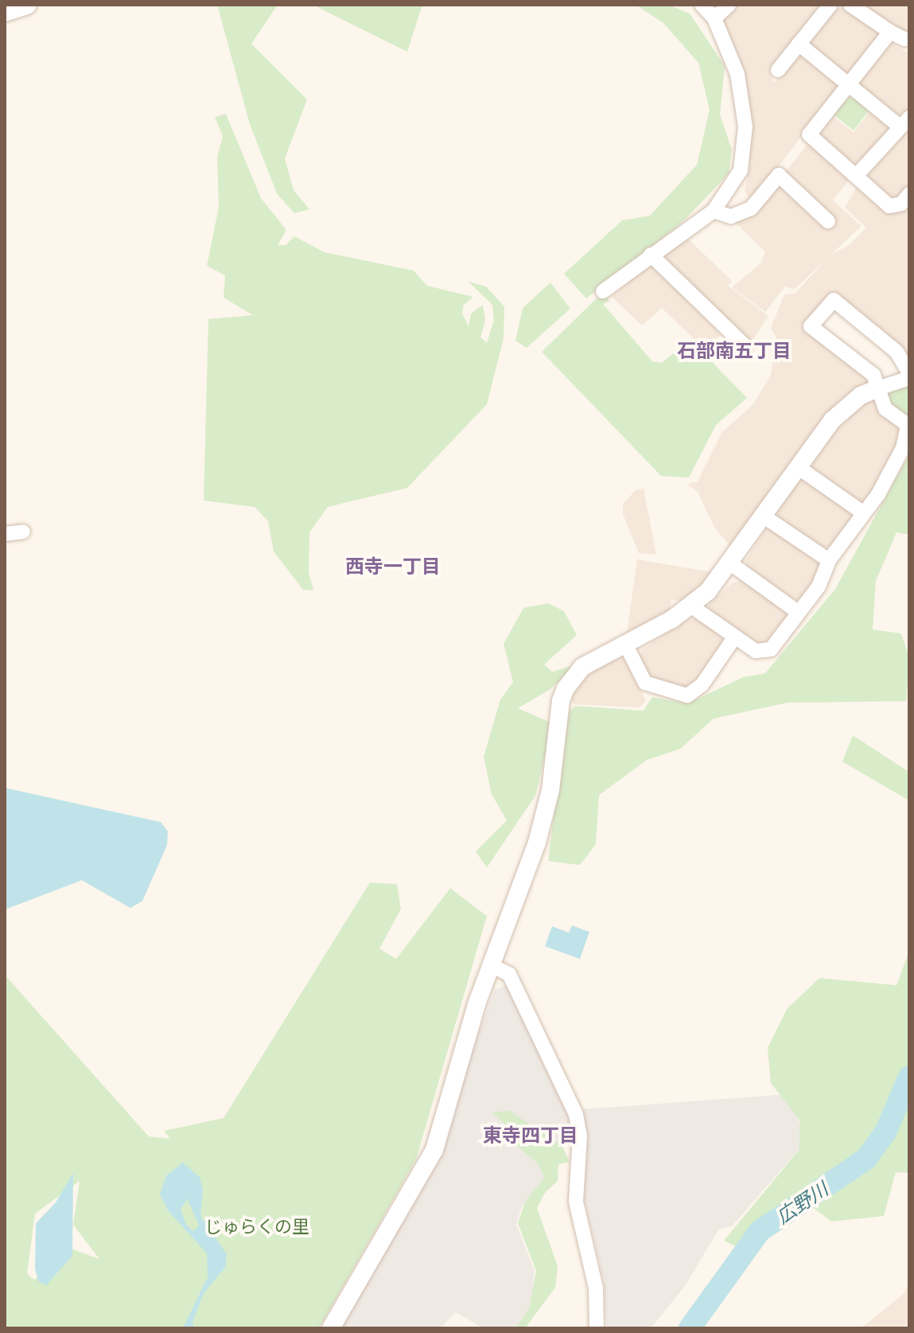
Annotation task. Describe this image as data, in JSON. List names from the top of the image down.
{
  "districts": ["石部南五丁目", "西寺一丁目", "東寺四丁目"],
  "water": ["広野川"],
  "parks": ["じゅらくの里"]
}
